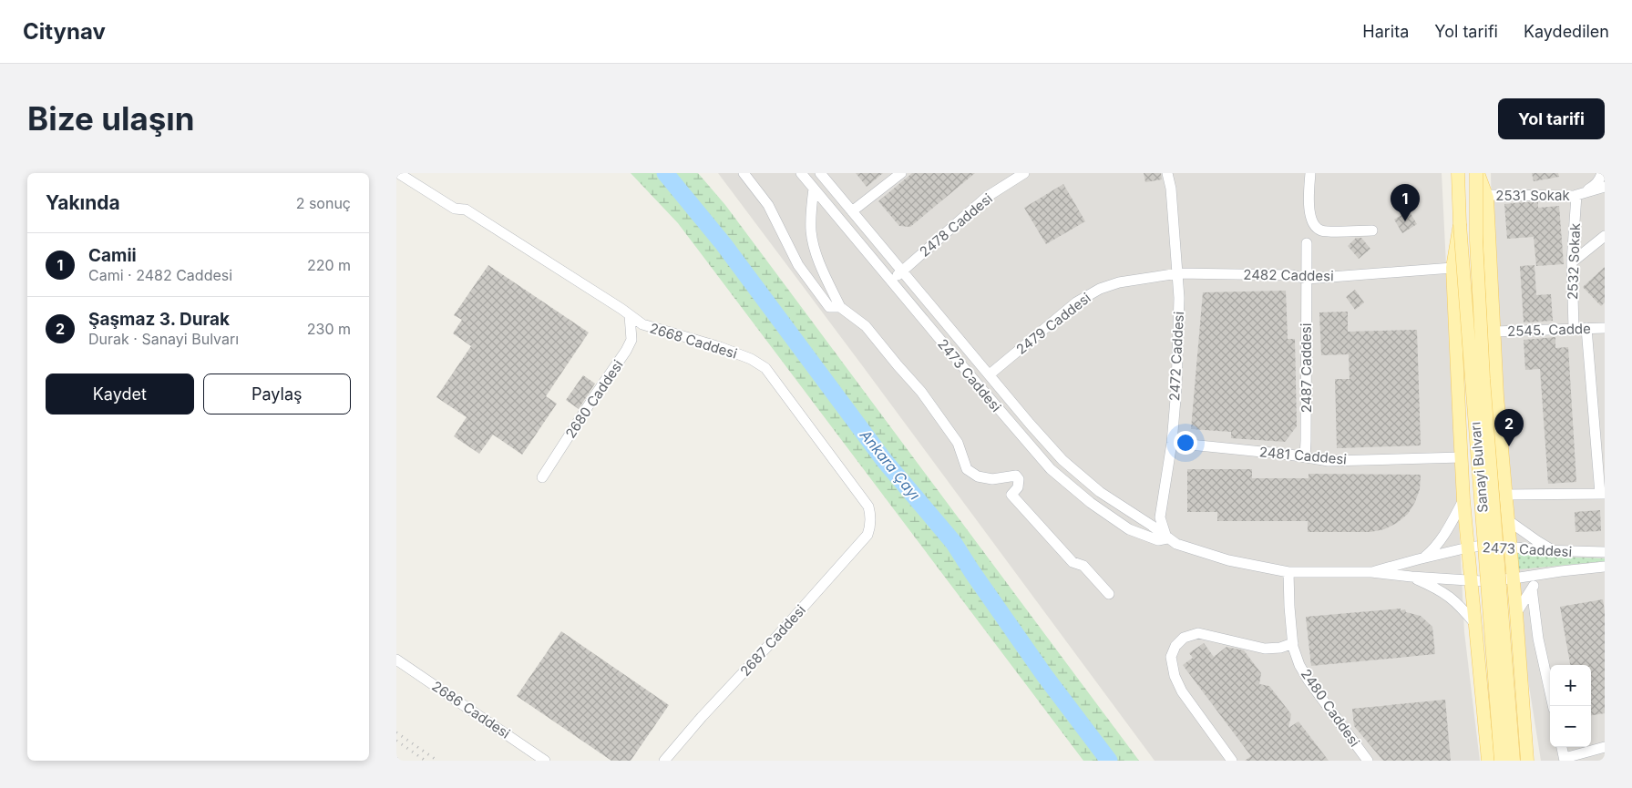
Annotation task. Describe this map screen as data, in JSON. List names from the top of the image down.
{
  "streets": {
    "main road": ["Sanayi Bulvarı"],
    "street": [
      "2531 Sokak",
      "2478 Caddesi",
      "2532 Sokak",
      "2482 Caddesi",
      "2479 Caddesi",
      "2545. Cadde",
      "2668 Caddesi",
      "2472 Caddesi",
      "2487 Caddesi",
      "2473 Caddesi",
      "2680 Caddesi",
      "2481 Caddesi",
      "2687 Caddesi",
      "2480 Caddesi",
      "2686 Caddesi"
    ]
  },
  "crossings": [
    ["2531 Sokak", "2532 Sokak"],
    ["2478 Caddesi", "2473 Caddesi"],
    ["2532 Sokak", "2545. Cadde"],
    ["2482 Caddesi", "2479 Caddesi"],
    ["2482 Caddesi", "2472 Caddesi"],
    ["2482 Caddesi", "2487 Caddesi"],
    ["2479 Caddesi", "2472 Caddesi"],
    ["2479 Caddesi", "2473 Caddesi"],
    ["2668 Caddesi", "2680 Caddesi"],
    ["2668 Caddesi", "2687 Caddesi"],
    ["2472 Caddesi", "2473 Caddesi"],
    ["2472 Caddesi", "2481 Caddesi"],
    ["2487 Caddesi", "2481 Caddesi"],
    ["2473 Caddesi", "2480 Caddesi"]
  ],
  "water": ["Ankara Çayı"],
  "page": {
    "header": "Citynav",
    "nav": ["Harita", "Yol tarifi", "Kaydedilen"],
    "buttons": [
      "Yol tarifi",
      ["Kaydet", "Paylaş"]
    ],
    "title": "Bize ulaşın",
    "heading": ["Yakında", "2 sonuç"],
    "pins": ["1", "2"],
    "list": [
      {
        "mark": "1",
        "name": "Camii",
        "note": "Cami · 2482 Caddesi",
        "value": "220 m"
      },
      {
        "mark": "2",
        "name": "Şaşmaz 3. Durak",
        "note": "Durak · Sanayi Bulvarı",
        "value": "230 m"
      }
    ],
    "map_buttons": ["+", "−"]
  }
}
